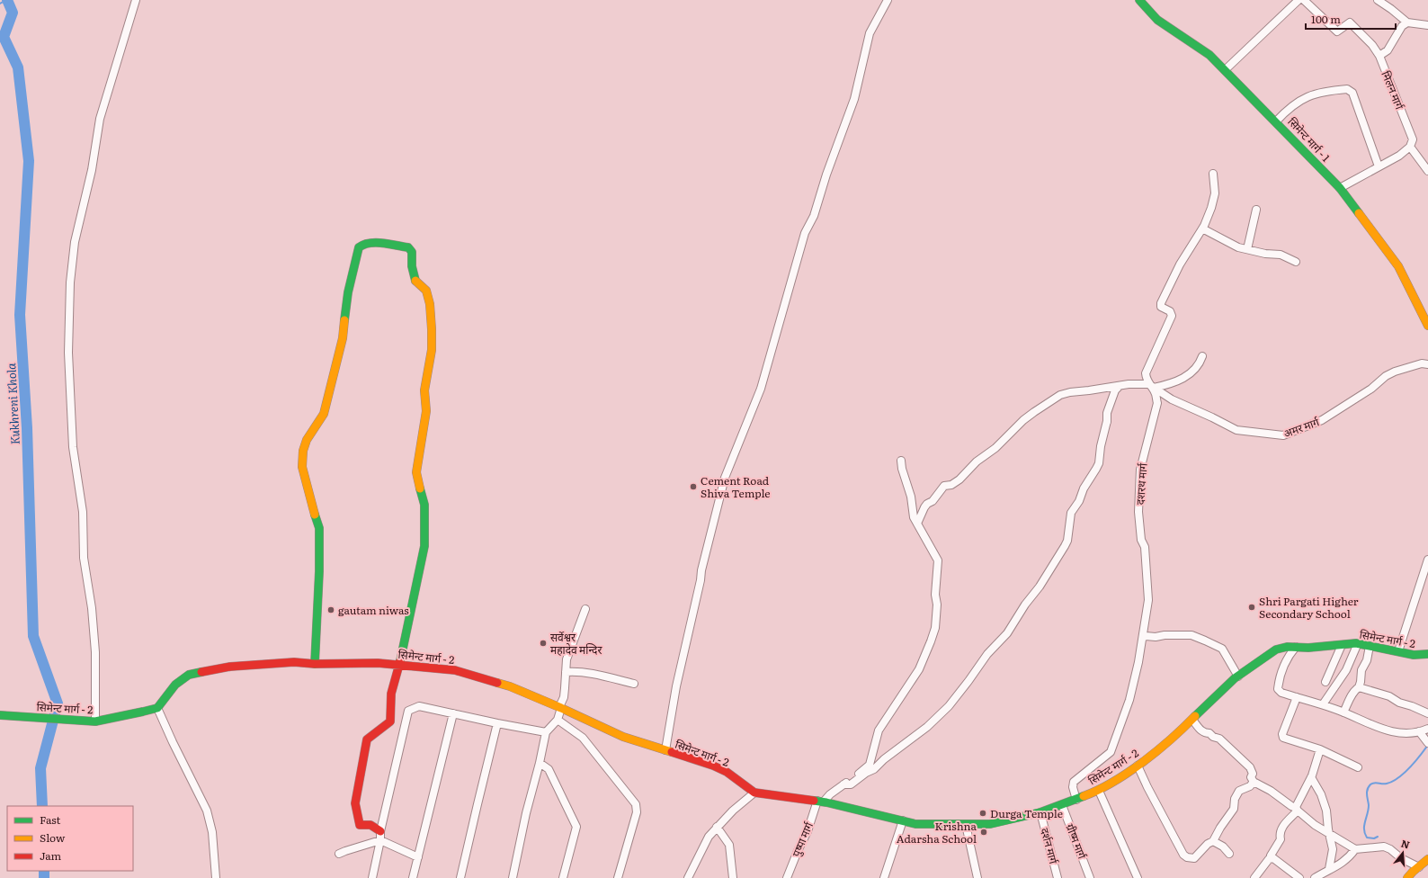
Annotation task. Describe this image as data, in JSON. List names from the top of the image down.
{
  "streets": {
    "main road": ["सिमेन्ट मार्ग - 1", "सिमेन्ट मार्ग - 2"],
    "street": [
      "मिलन मार्ग",
      "अमर मार्ग",
      "दशरथ मार्ग",
      "पुष्पा मार्ग",
      "ग्रीष्म मार्ग",
      "दर्शन मार्ग"
    ]
  },
  "crossings": [
    ["अमर मार्ग", "दशरथ मार्ग"],
    ["दशरथ मार्ग", "सिमेन्ट मार्ग - 2"],
    ["सिमेन्ट मार्ग - 2", "पुष्पा मार्ग"],
    ["सिमेन्ट मार्ग - 2", "ग्रीष्म मार्ग"],
    ["सिमेन्ट मार्ग - 2", "दर्शन मार्ग"]
  ],
  "water": ["Kukhreni Khola"],
  "places": [
    "Cement Road Shiva Temple",
    "Shri Pargati Higher Secondary School",
    "gautam niwas",
    "सर्वेश्वर महादेव मन्दिर",
    "Durga Temple",
    "Krishna Adarsha School"
  ],
  "legend": ["Fast", "Slow", "Jam"],
  "scale_bar": "100 m",
  "north": "top"
}
